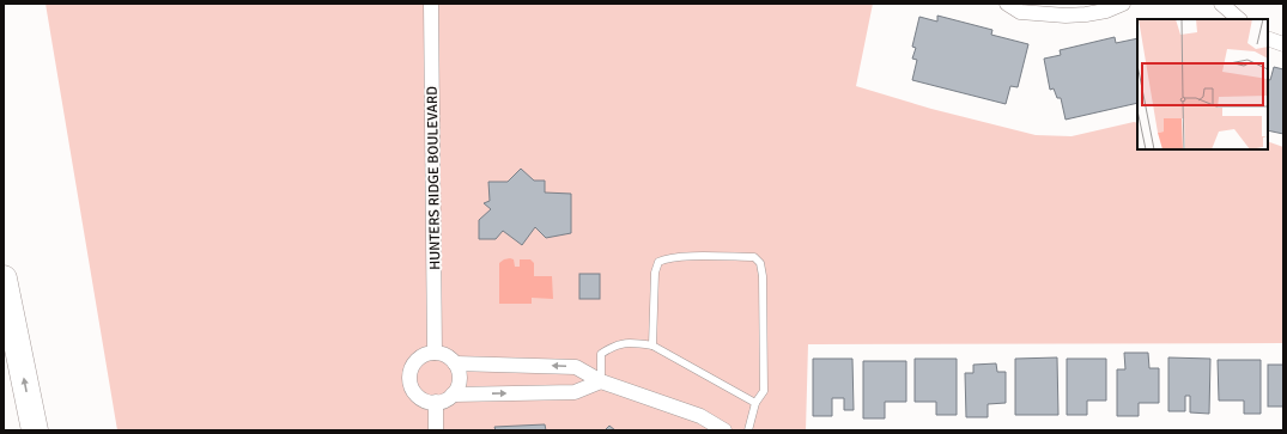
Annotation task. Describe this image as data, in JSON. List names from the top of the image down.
{
  "streets": {
    "street": ["HUNTERS RIDGE BOULEVARD"]
  }
}
